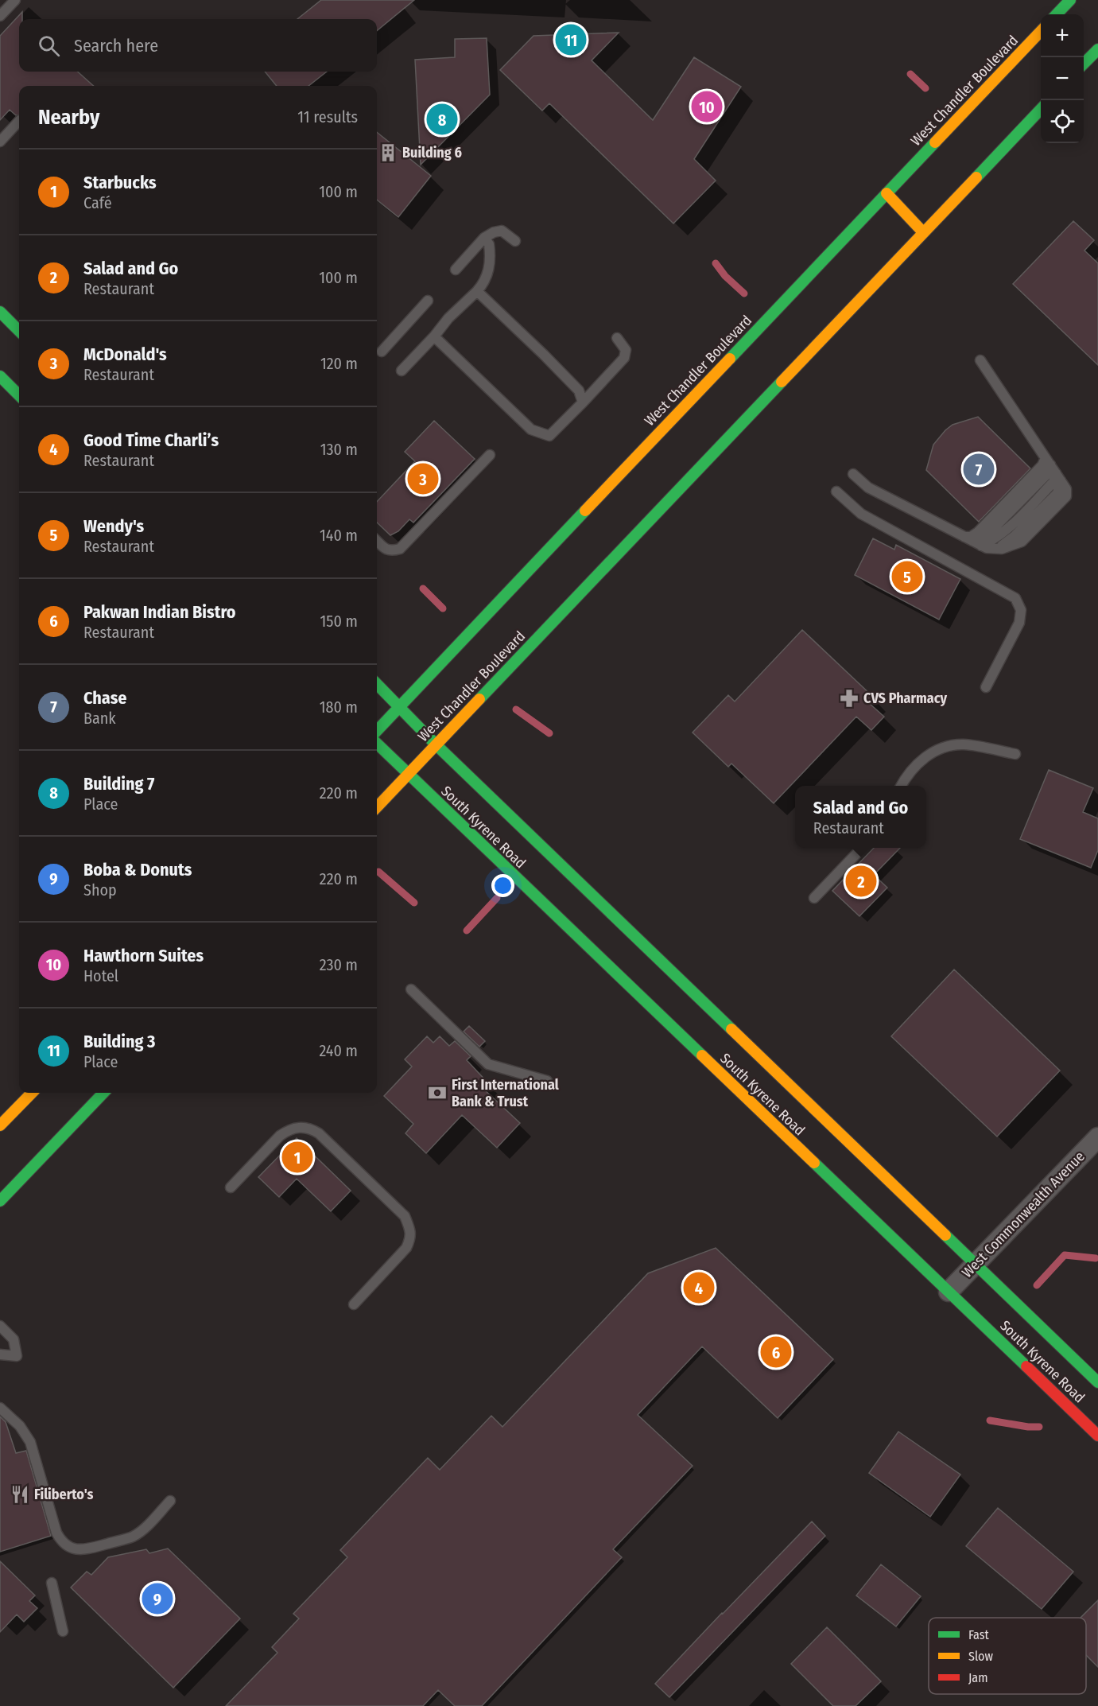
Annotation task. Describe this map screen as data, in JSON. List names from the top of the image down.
{
  "streets": {
    "main road": ["West Chandler Boulevard", "South Kyrene Road"],
    "street": ["West Commonwealth Avenue"]
  },
  "crossings": [
    ["West Chandler Boulevard", "South Kyrene Road"],
    ["South Kyrene Road", "West Commonwealth Avenue"]
  ],
  "places": {
    "building": ["Building 6"],
    "pharmacy": ["CVS Pharmacy"],
    "bank": ["First International Bank & Trust"],
    "restaurant": ["Filiberto's"]
  },
  "legend": ["Fast", "Slow", "Jam"],
  "page": {
    "map_buttons": ["+", "−"],
    "search": "Search here",
    "pins": [
      "11",
      "10",
      "8",
      "7",
      "3",
      "5",
      "2",
      "1",
      "4",
      "6",
      "9"
    ],
    "heading": ["Nearby", "11 results"],
    "list": [
      {
        "mark": "1",
        "name": "Starbucks",
        "note": "Café",
        "value": "100 m"
      },
      {
        "mark": "2",
        "name": "Salad and Go",
        "note": "Restaurant",
        "value": "100 m"
      },
      {
        "mark": "3",
        "name": "McDonald's",
        "note": "Restaurant",
        "value": "120 m"
      },
      {
        "mark": "4",
        "name": "Good Time Charli’s",
        "note": "Restaurant",
        "value": "130 m"
      },
      {
        "mark": "5",
        "name": "Wendy's",
        "note": "Restaurant",
        "value": "140 m"
      },
      {
        "mark": "6",
        "name": "Pakwan Indian Bistro",
        "note": "Restaurant",
        "value": "150 m"
      },
      {
        "mark": "7",
        "name": "Chase",
        "note": "Bank",
        "value": "180 m"
      },
      {
        "mark": "8",
        "name": "Building 7",
        "note": "Place",
        "value": "220 m"
      },
      {
        "mark": "9",
        "name": "Boba & Donuts",
        "note": "Shop",
        "value": "220 m"
      },
      {
        "mark": "10",
        "name": "Hawthorn Suites",
        "note": "Hotel",
        "value": "230 m"
      },
      {
        "mark": "11",
        "name": "Building 3",
        "note": "Place",
        "value": "240 m"
      }
    ],
    "popup": ["Salad and Go", "Restaurant"]
  }
}
